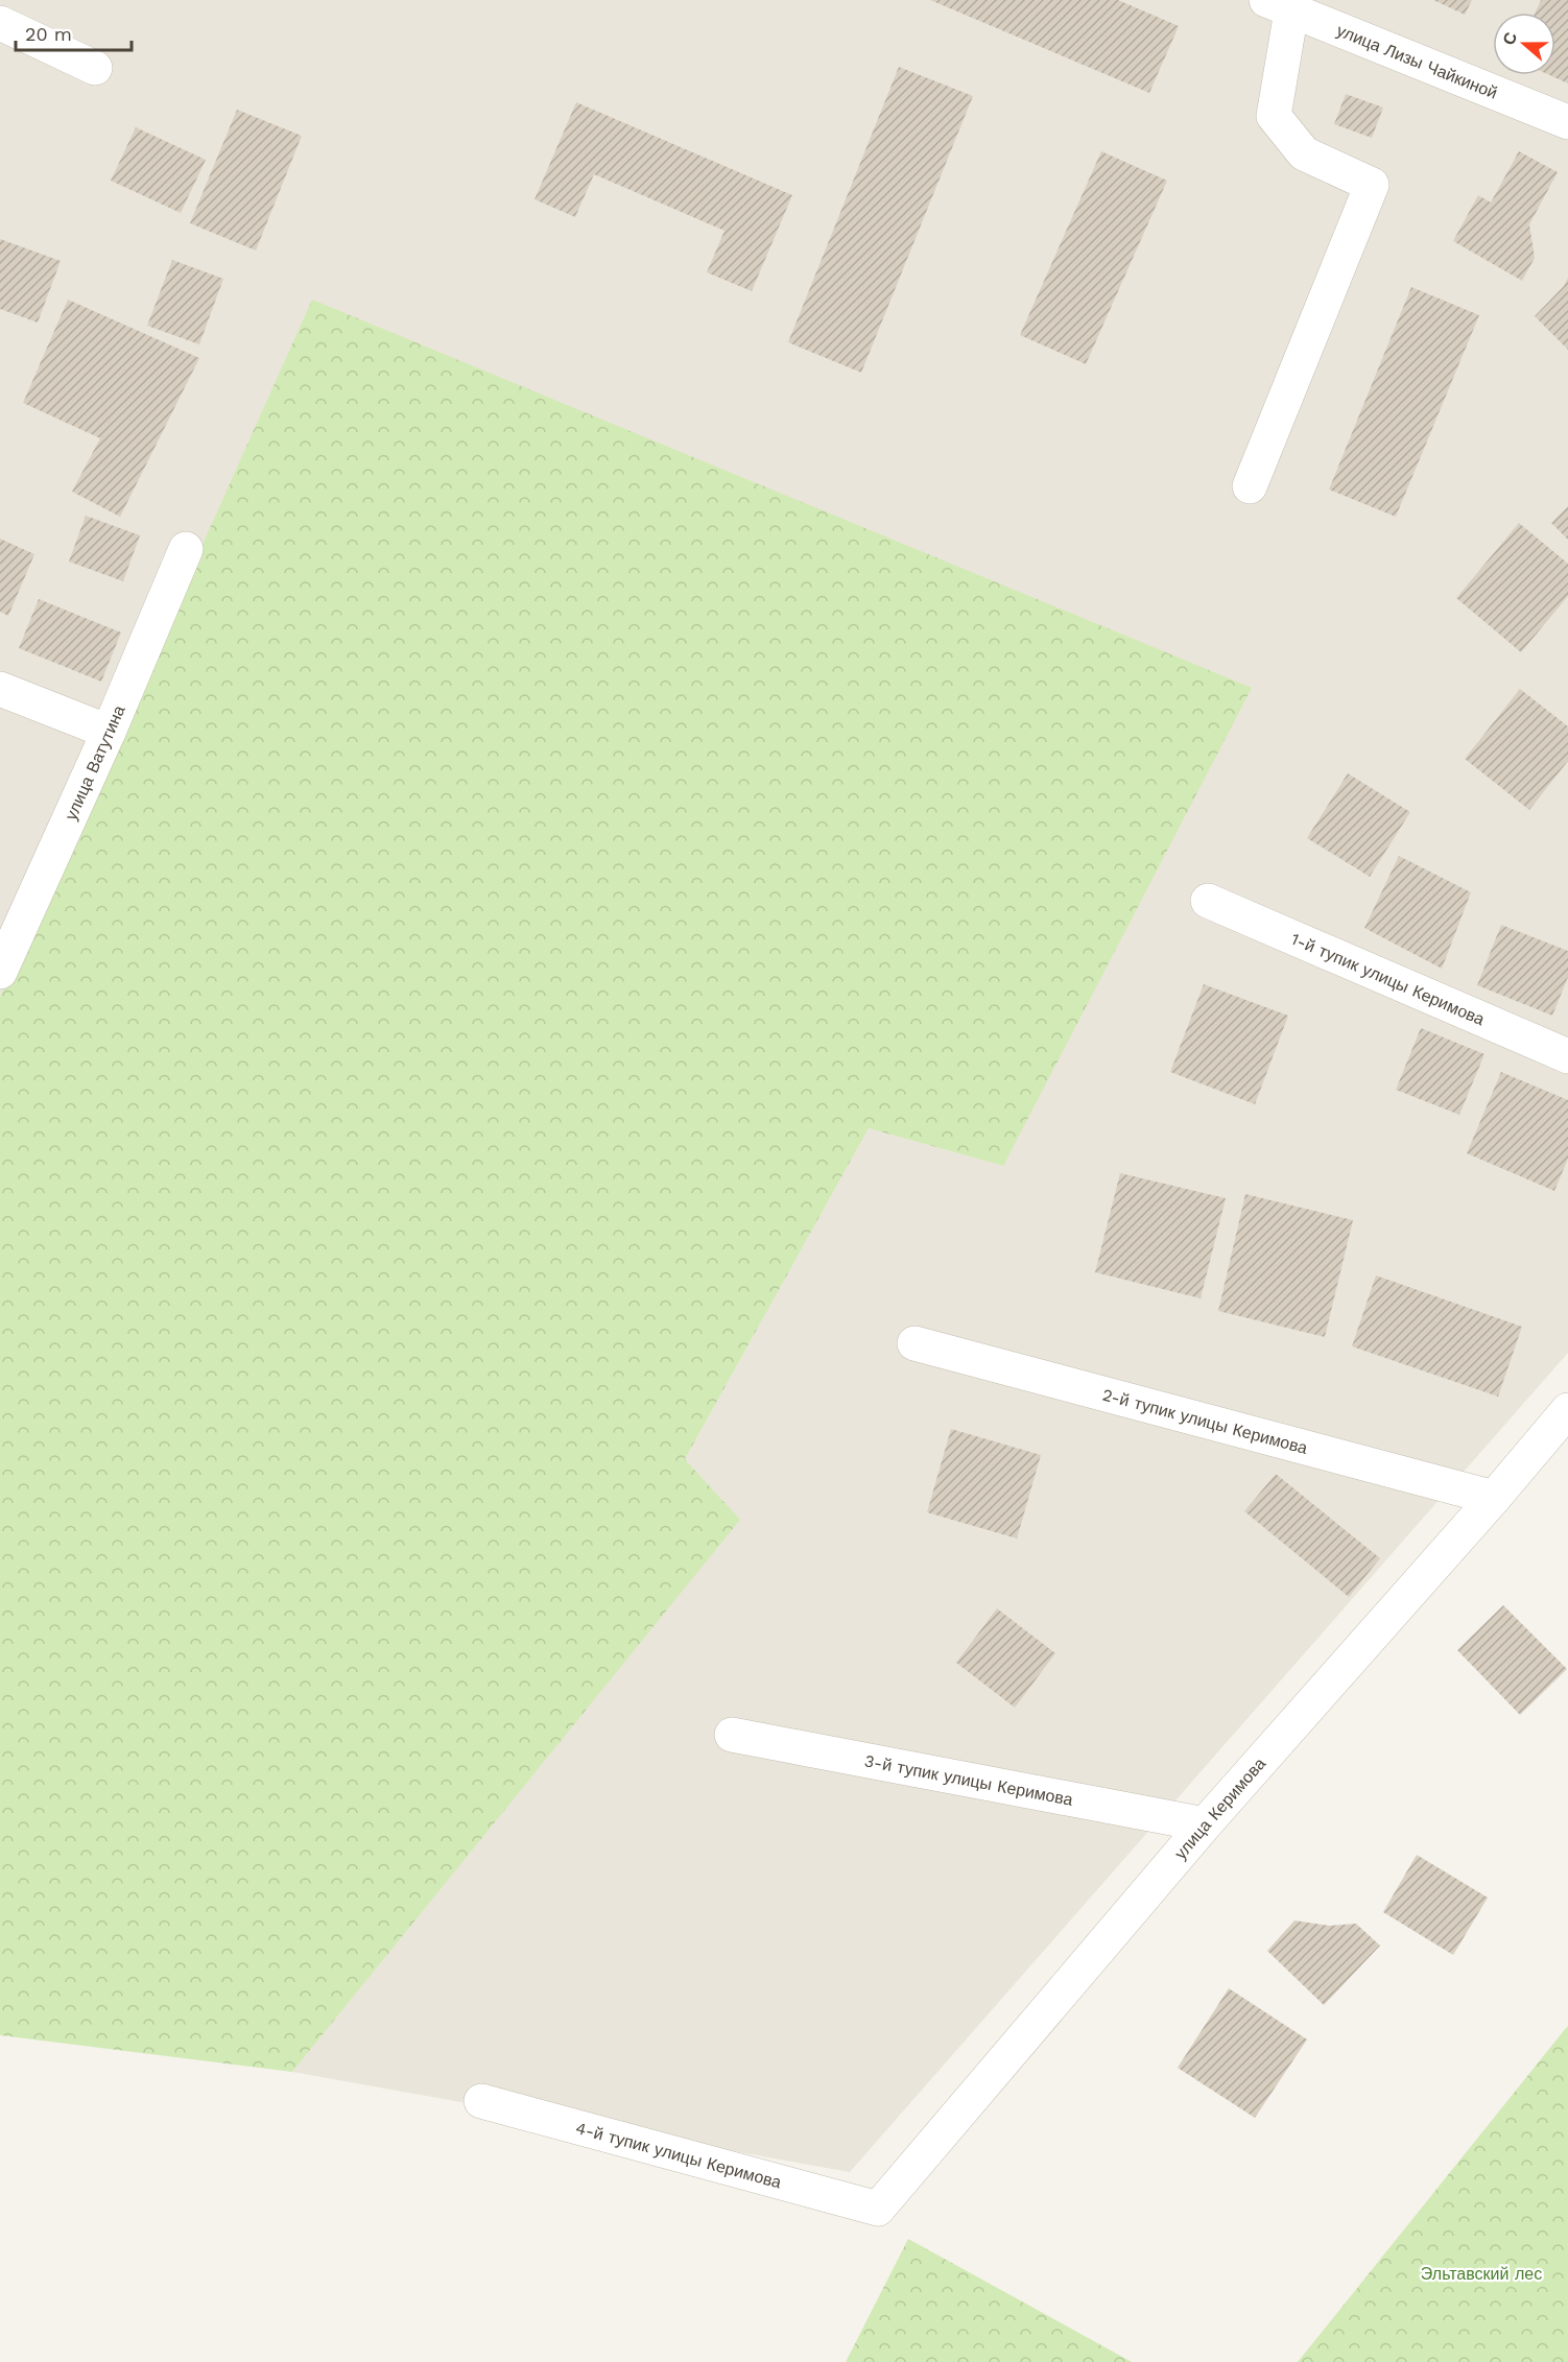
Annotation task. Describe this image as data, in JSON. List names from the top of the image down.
{
  "streets": {
    "street": [
      "улица Лизы Чайкиной",
      "улица Ватутина",
      "1-й тупик улицы Керимова",
      "2-й тупик улицы Керимова",
      "3-й тупик улицы Керимова",
      "улица Керимова",
      "4-й тупик улицы Керимова"
    ]
  },
  "crossings": [
    ["2-й тупик улицы Керимова", "улица Керимова"],
    ["3-й тупик улицы Керимова", "улица Керимова"],
    ["улица Керимова", "4-й тупик улицы Керимова"]
  ],
  "parks": ["Эльтавский лес"],
  "scale_bar": "20 m",
  "north": "left"
}
